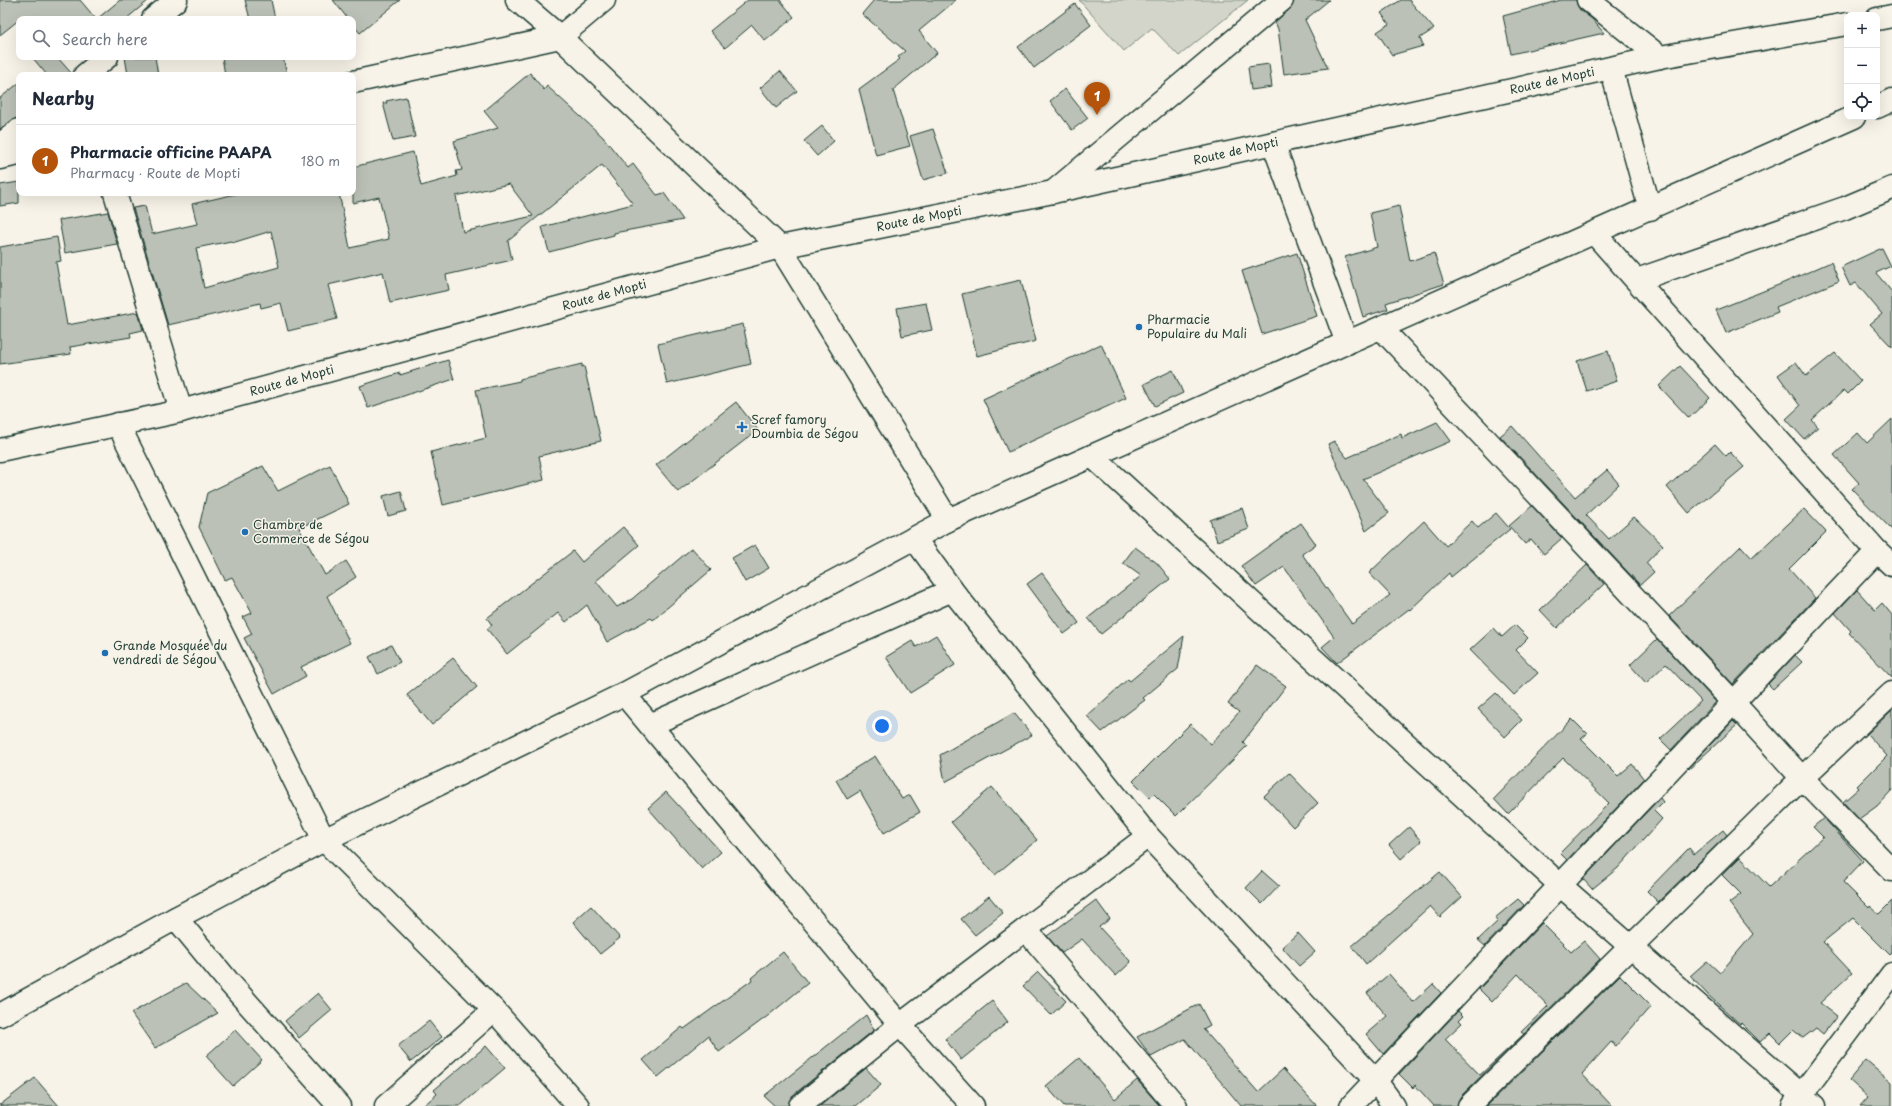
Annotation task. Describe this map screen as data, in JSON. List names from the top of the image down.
{
  "streets": {
    "main road": ["Route de Mopti"]
  },
  "places": {
    "other": ["Pharmacie Populaire du Mali", "Chambre de Commerce de Ségou", "Grande Mosquée du vendredi de Ségou"],
    "health": ["Scref famory Doumbia de Ségou"]
  },
  "page": {
    "map_buttons": ["+", "−"],
    "search": "Search here",
    "heading": "Nearby",
    "pins": "1",
    "list": [
      {
        "mark": "1",
        "name": "Pharmacie officine PAAPA",
        "note": "Pharmacy · Route de Mopti",
        "value": "180 m"
      }
    ]
  }
}
